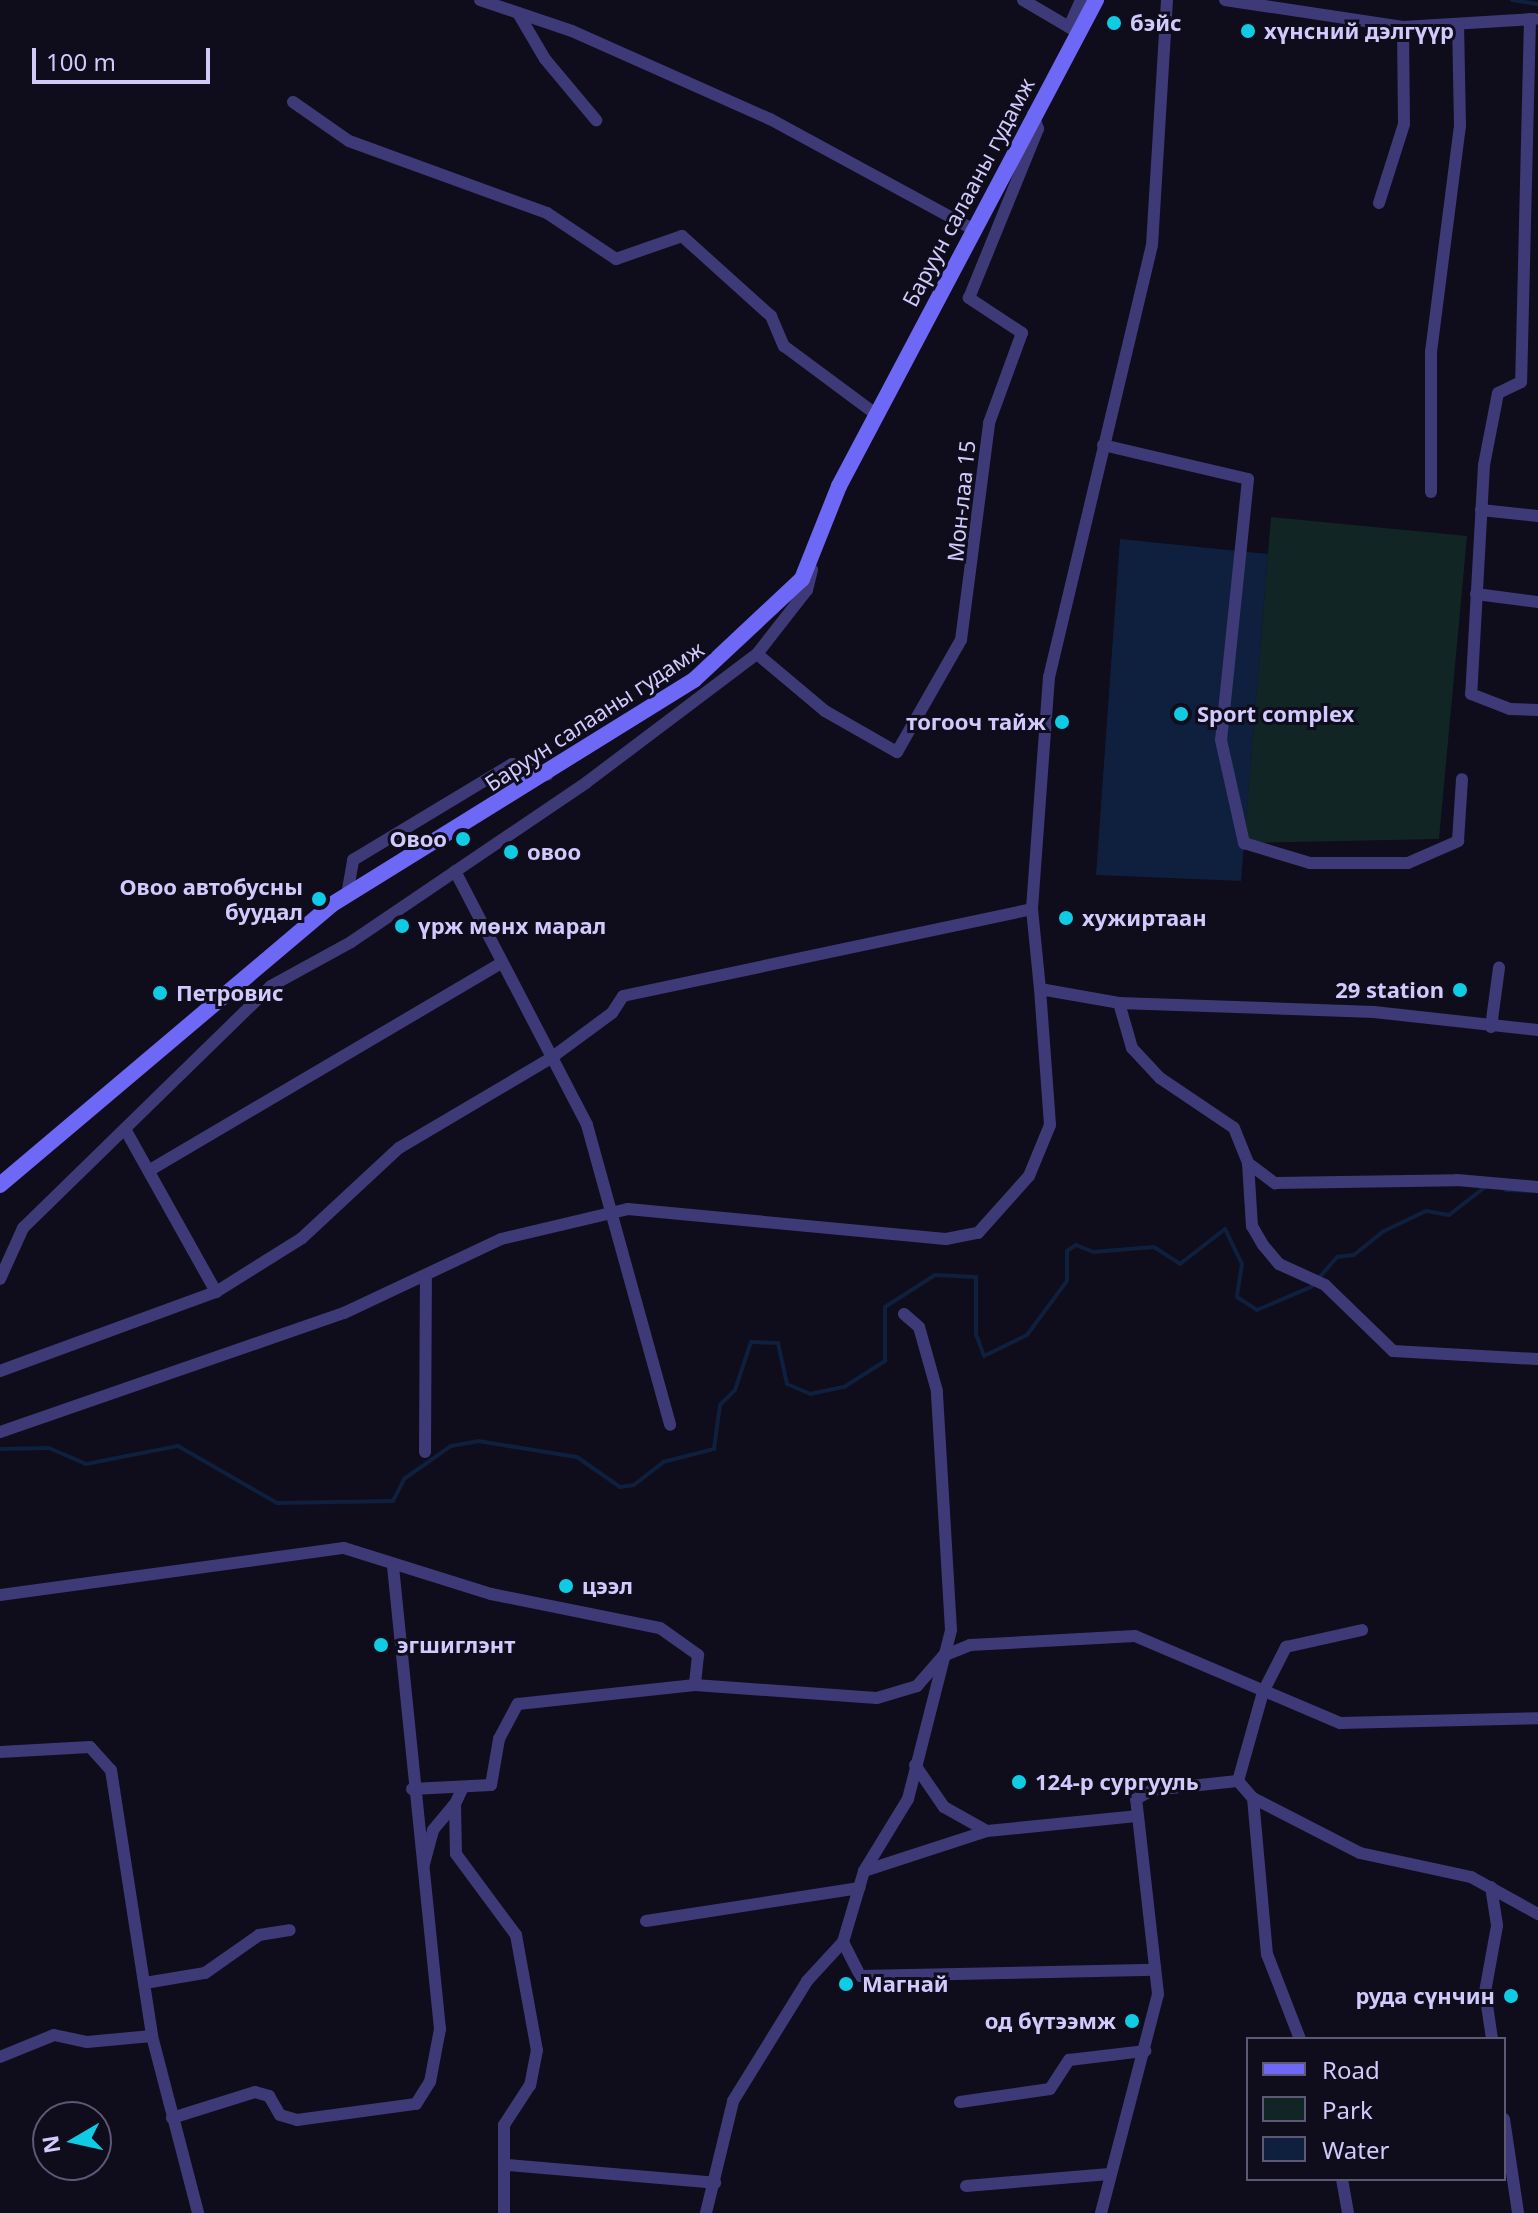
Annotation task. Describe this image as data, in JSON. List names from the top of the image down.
{
  "streets": {
    "main road": ["Баруун салааны гудамж"],
    "street": ["Мон-лаа 15"]
  },
  "crossings": [
    ["Баруун салааны гудамж", "Мон-лаа 15"]
  ],
  "places": [
    "бэйс",
    "хүнсний дэлгүүр",
    "Sport complex",
    "тогооч тайж",
    "Овоо",
    "овоо",
    "Овоо автобусны буудал",
    "хужиртаан",
    "үрж мөнх марал",
    "29 station",
    "Петровис",
    "цээл",
    "эгшиглэнт",
    "124-р сургууль",
    "Магнай",
    "руда сүнчин",
    "од бүтээмж"
  ],
  "legend": ["Road", "Park", "Water"],
  "scale_bar": "100 m",
  "north": "left"
}
